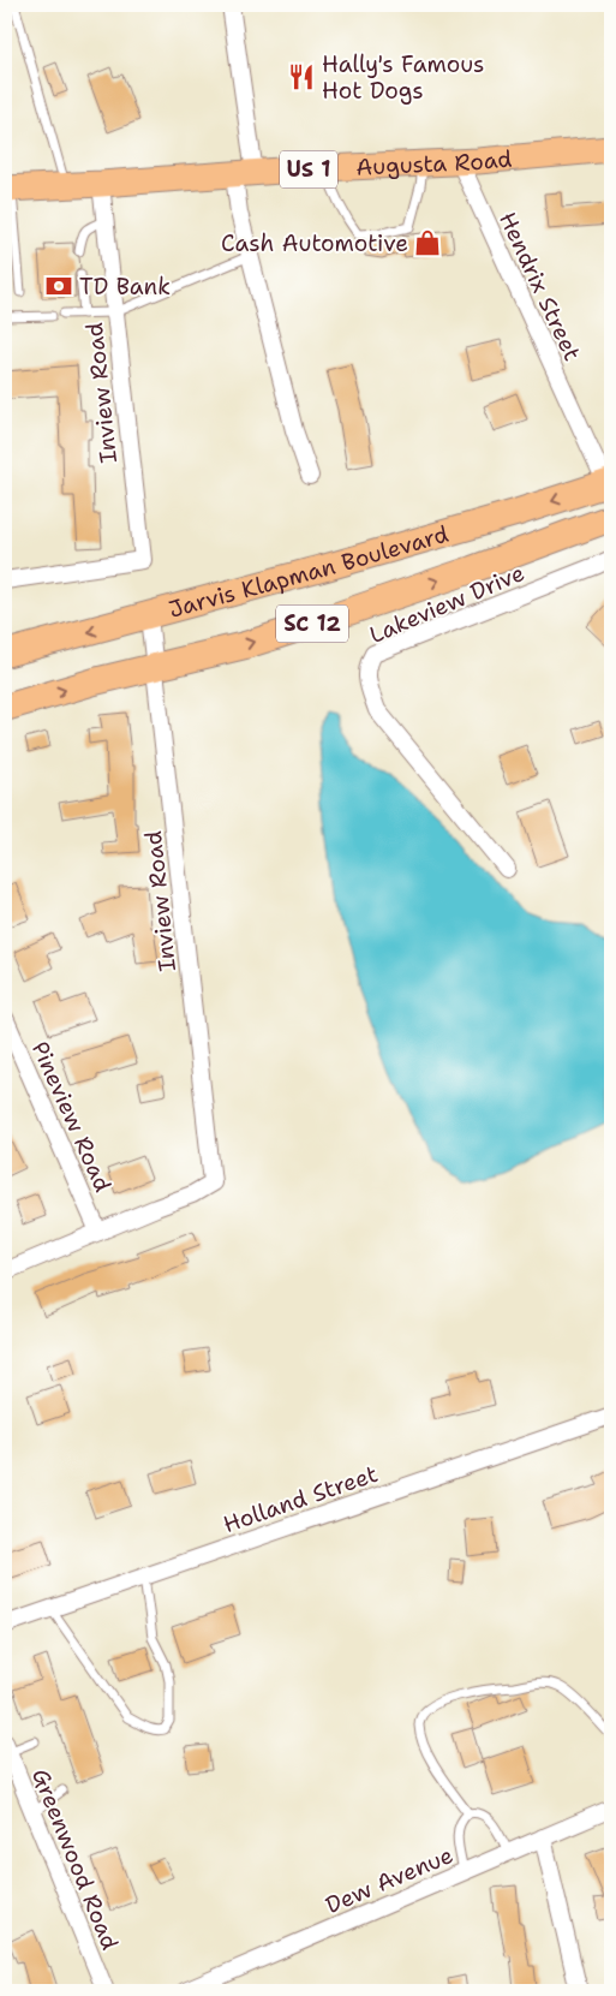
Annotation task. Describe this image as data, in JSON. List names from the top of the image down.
{
  "streets": {
    "highway": ["Jarvis Klapman Boulevard", "SC 12"],
    "main road": ["Augusta Road", "US 1"],
    "street": [
      "Hendrix Street",
      "Inview Road",
      "Lakeview Drive",
      "Pineview Road",
      "Holland Street",
      "Greenwood Road",
      "Dew Avenue"
    ]
  },
  "crossings": [
    ["Augusta Road", "Hendrix Street"],
    ["Augusta Road", "Inview Road"],
    ["Hendrix Street", "Jarvis Klapman Boulevard"],
    ["Inview Road", "Jarvis Klapman Boulevard"],
    ["Inview Road", "Pineview Road"]
  ],
  "places": {
    "restaurant": ["Hally's Famous Hot Dogs"],
    "shop": ["Cash Automotive"],
    "bank": ["TD Bank"]
  }
}
